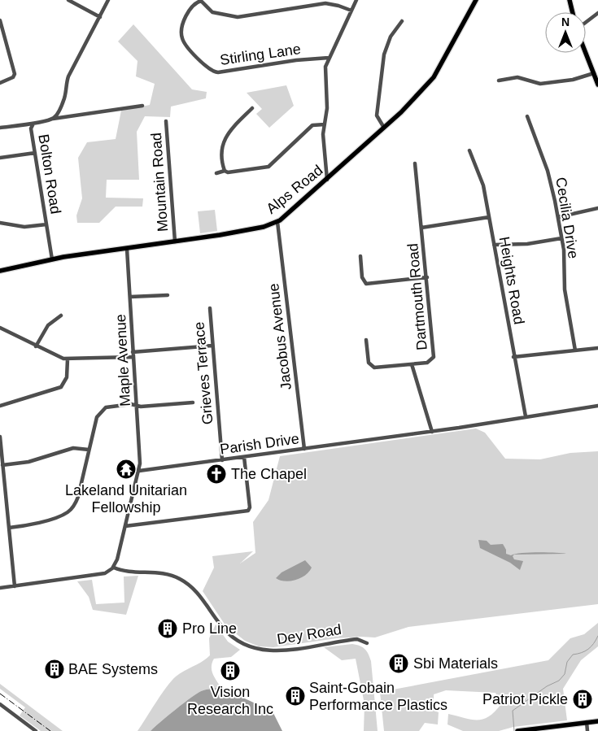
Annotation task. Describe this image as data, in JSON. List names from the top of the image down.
{
  "streets": {
    "main road": ["Alps Road"],
    "street": [
      "Stirling Lane",
      "Bolton Road",
      "Mountain Road",
      "Cecilia Drive",
      "Heights Road",
      "Dartmouth Road",
      "Jacobus Avenue",
      "Maple Avenue",
      "Grieves Terrace",
      "Parish Drive",
      "Dey Road"
    ]
  },
  "crossings": [
    ["Bolton Road", "Alps Road"],
    ["Mountain Road", "Alps Road"],
    ["Alps Road", "Jacobus Avenue"],
    ["Alps Road", "Maple Avenue"],
    ["Heights Road", "Parish Drive"],
    ["Dartmouth Road", "Parish Drive"],
    ["Jacobus Avenue", "Parish Drive"],
    ["Maple Avenue", "Parish Drive"],
    ["Grieves Terrace", "Parish Drive"]
  ],
  "places": {
    "temple": ["Lakeland Unitarian Fellowship"],
    "church": ["The Chapel"],
    "building": [
      "Pro Line",
      "Sbi Materials",
      "BAE Systems",
      "Vision Research Inc",
      "Saint-Gobain Performance Plastics",
      "Patriot Pickle"
    ]
  },
  "north": "top"
}
